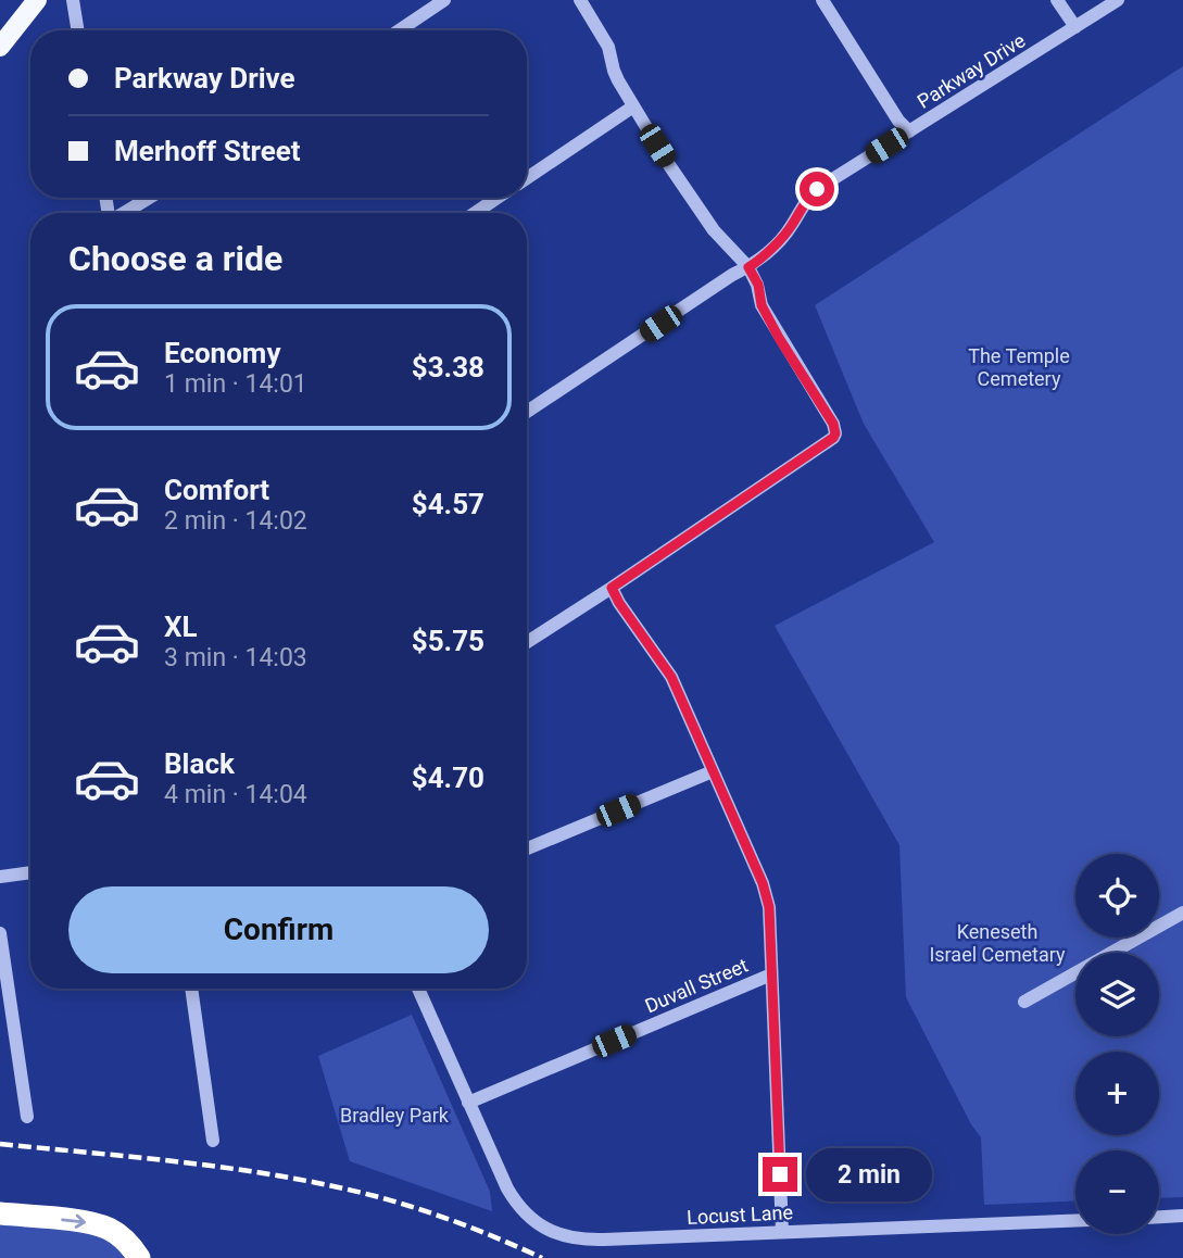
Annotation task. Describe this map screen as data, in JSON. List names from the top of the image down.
{
  "streets": {
    "street": ["Parkway Drive", "Duvall Street", "Locust Lane"]
  },
  "crossings": [
    ["Duvall Street", "Locust Lane"]
  ],
  "parks": ["The Temple Cemetery", "Keneseth Israel Cemetary", "Bradley Park"],
  "page": {
    "banner": ["Parkway Drive", "Merhoff Street"],
    "heading": "Choose a ride",
    "list": [
      {
        "name": "Economy",
        "note": "1 min · 14:01",
        "value": "$3.38"
      },
      {
        "name": "Comfort",
        "note": "2 min · 14:02",
        "value": "$4.57"
      },
      {
        "name": "XL",
        "note": "3 min · 14:03",
        "value": "$5.75"
      },
      {
        "name": "Black",
        "note": "4 min · 14:04",
        "value": "$4.70"
      }
    ],
    "map_buttons": ["+", "−"],
    "buttons": "Confirm",
    "bubble": "2 min"
  }
}
